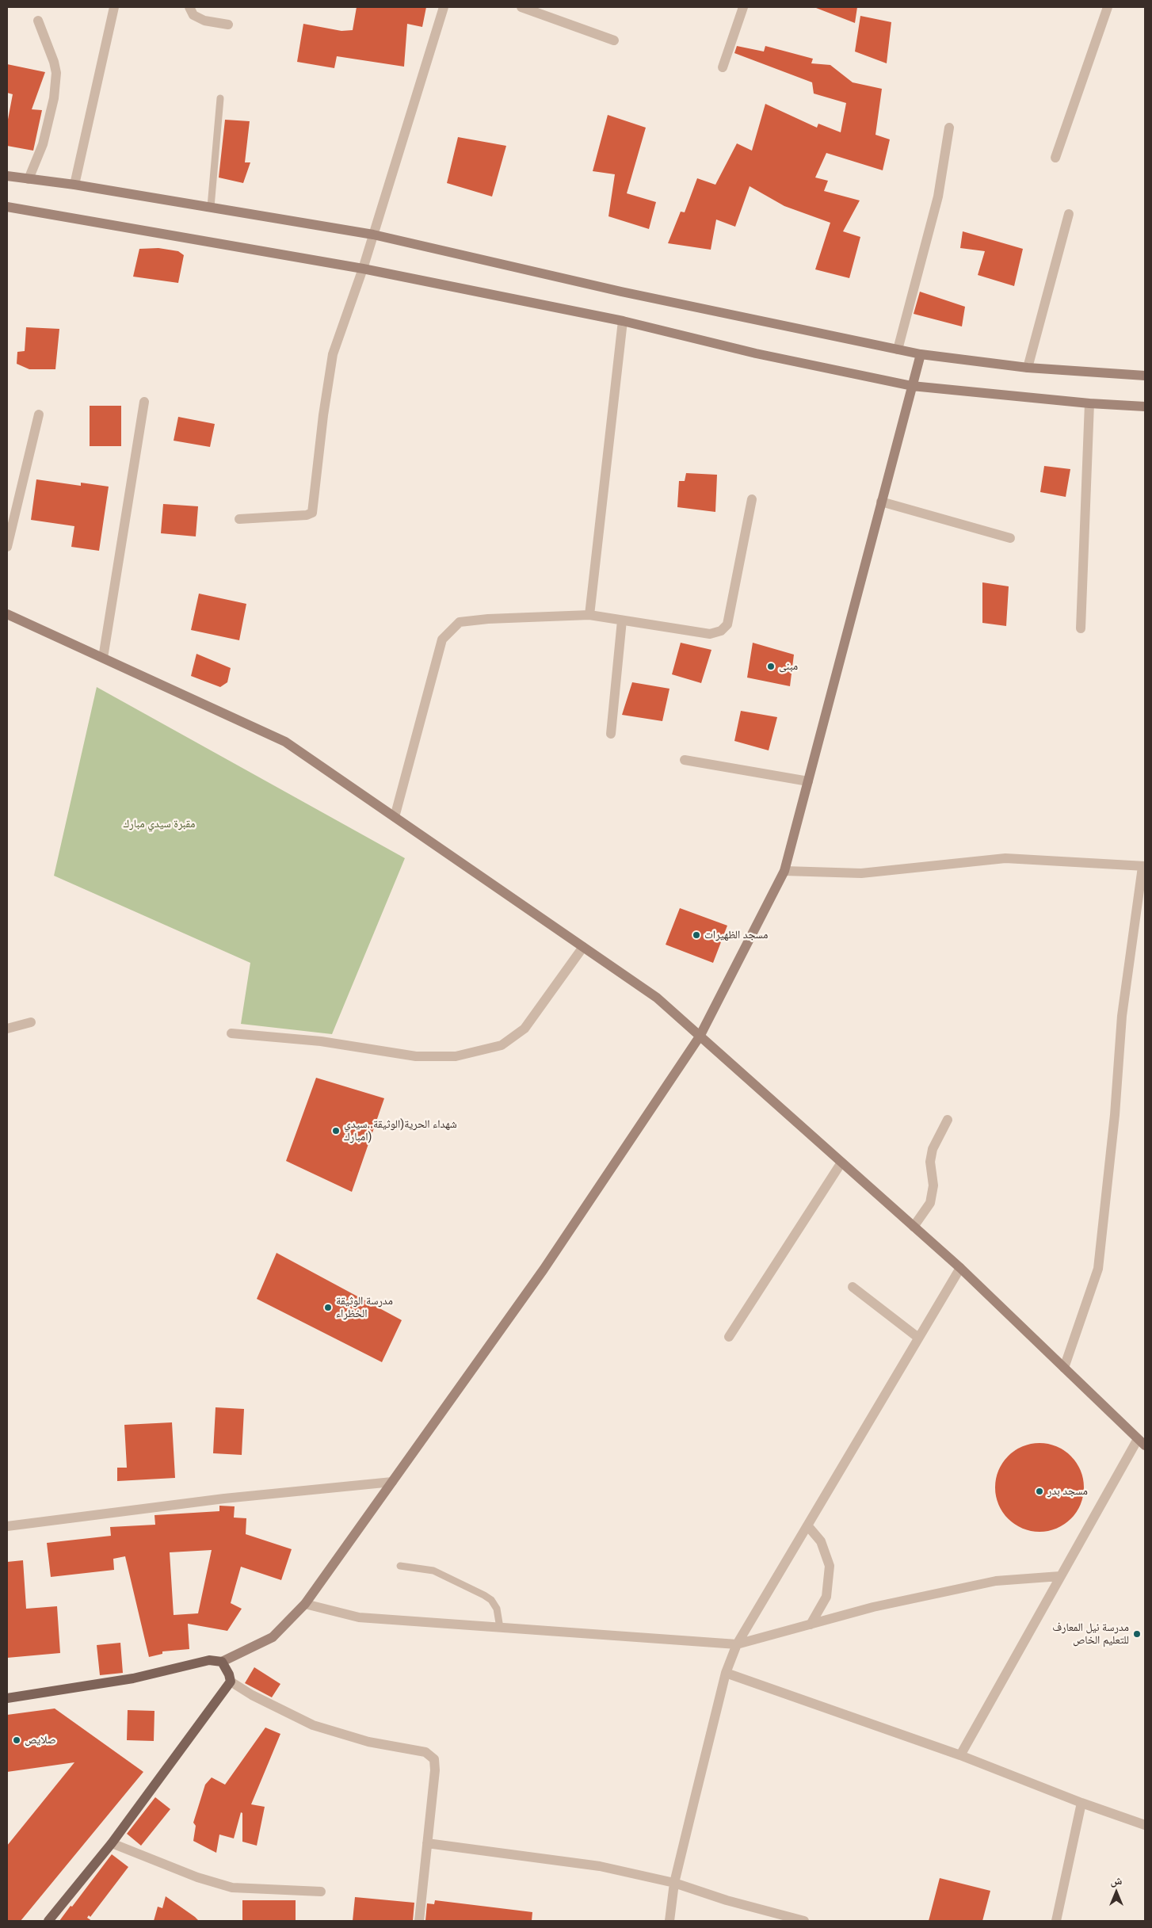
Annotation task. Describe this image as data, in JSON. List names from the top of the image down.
{
  "parks": ["مقبرة سيدي مبارك"],
  "places": [
    "مبنى",
    "مسجد الظهيرات",
    "شهداء الحرية(الوثيقة..سيدي امبارك)",
    "مدرسة الوثيقة الخظراء",
    "مسجد بدر",
    "مدرسة نيل المعارف للتعليم الخاص",
    "صلايص"
  ],
  "north": "top"
}
